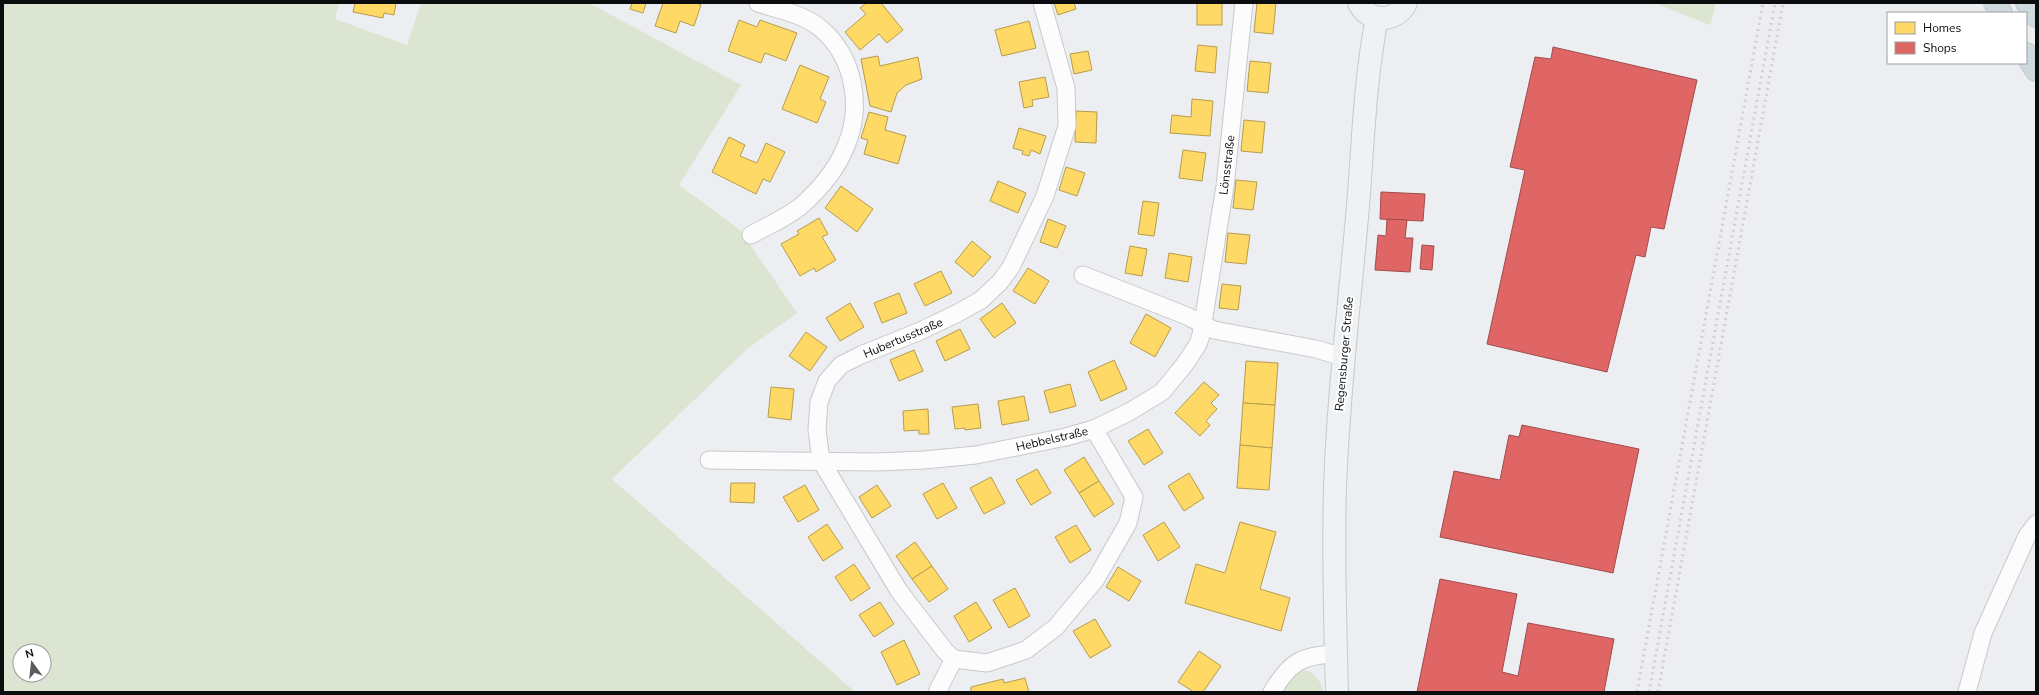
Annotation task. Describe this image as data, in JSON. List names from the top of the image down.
{
  "streets": {
    "main road": ["Regensburger Straße"],
    "street": ["Lönsstraße", "Hubertusstraße", "Hebbelstraße"]
  },
  "crossings": [
    ["Lönsstraße", "Hebbelstraße"],
    ["Hubertusstraße", "Hebbelstraße"]
  ],
  "legend": ["Homes", "Shops"],
  "north": "top"
}
